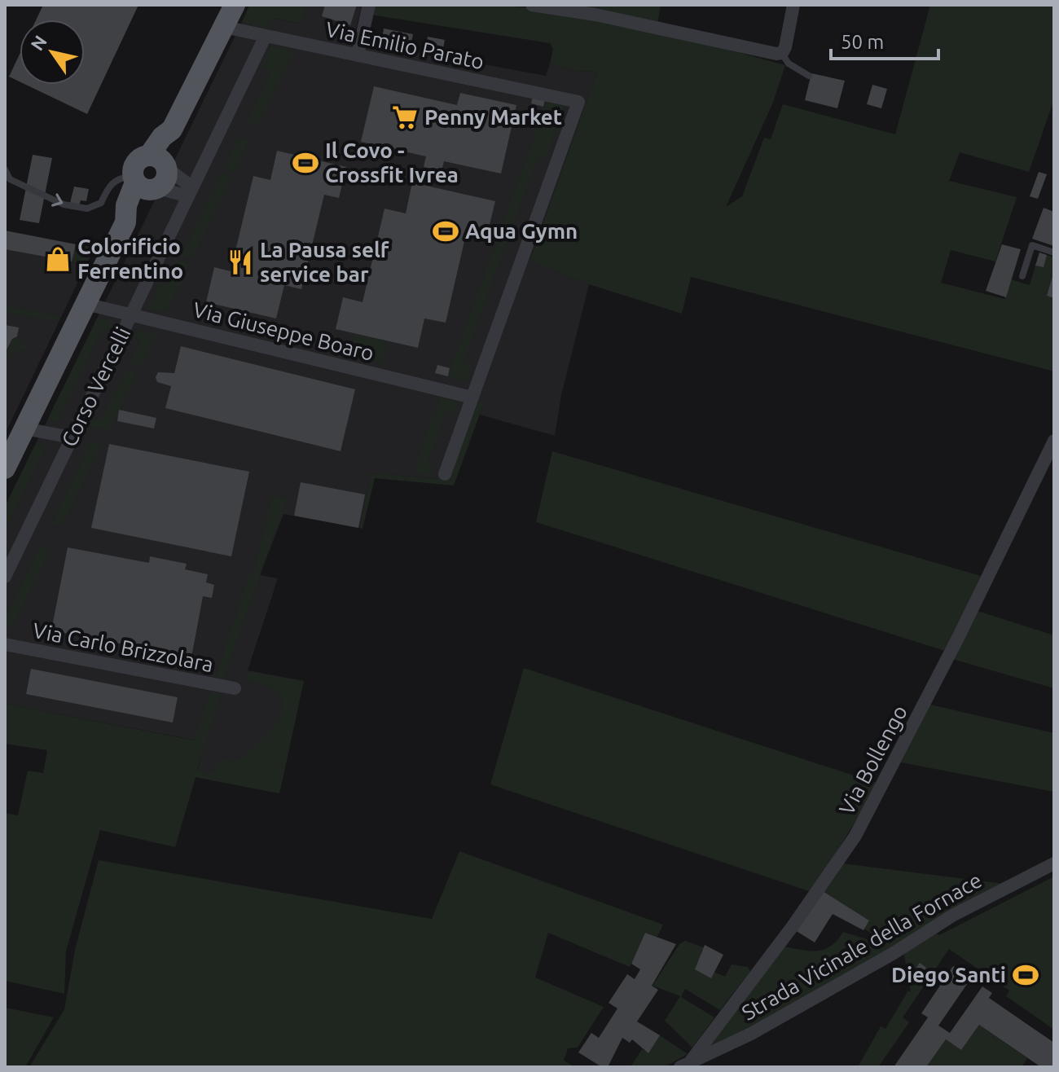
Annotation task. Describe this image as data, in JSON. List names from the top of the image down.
{
  "streets": {
    "street": [
      "Via Emilio Parato",
      "Via Giuseppe Boaro",
      "Corso Vercelli",
      "Via Carlo Brizzolara",
      "Via Bollengo",
      "Strada Vicinale della Fornace"
    ]
  },
  "crossings": [
    ["Via Emilio Parato", "Via Giuseppe Boaro"],
    ["Via Emilio Parato", "Corso Vercelli"],
    ["Via Giuseppe Boaro", "Corso Vercelli"],
    ["Via Bollengo", "Strada Vicinale della Fornace"]
  ],
  "places": {
    "supermarket": ["Penny Market"],
    "sports": ["Il Covo - Crossfit Ivrea", "Aqua Gymn", "Diego Santi"],
    "shop": ["Colorificio Ferrentino"],
    "restaurant": ["La Pausa self service bar"]
  },
  "scale_bar": "50 m",
  "north": "top left"
}
